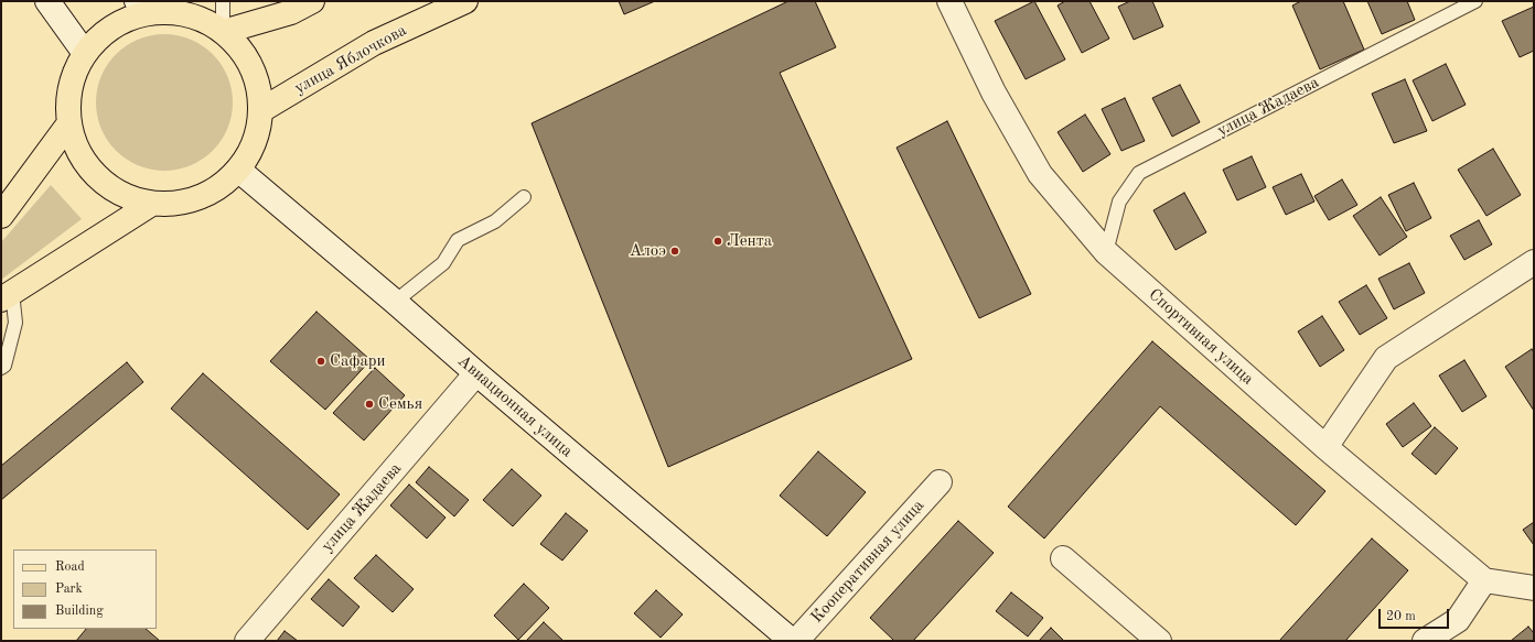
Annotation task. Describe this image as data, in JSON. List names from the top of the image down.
{
  "streets": {
    "main road": ["улица Яблочкова"],
    "street": [
      "улица Жадаева",
      "Спортивная улица",
      "Авиационная улица",
      "Кооперативная улица"
    ]
  },
  "crossings": [
    ["улица Жадаева", "Спортивная улица"],
    ["улица Жадаева", "Авиационная улица"]
  ],
  "places": [
    "Лента",
    "Алоэ",
    "Сафари",
    "Семья"
  ],
  "legend": ["Road", "Park", "Building"],
  "scale_bar": "20 m"
}
